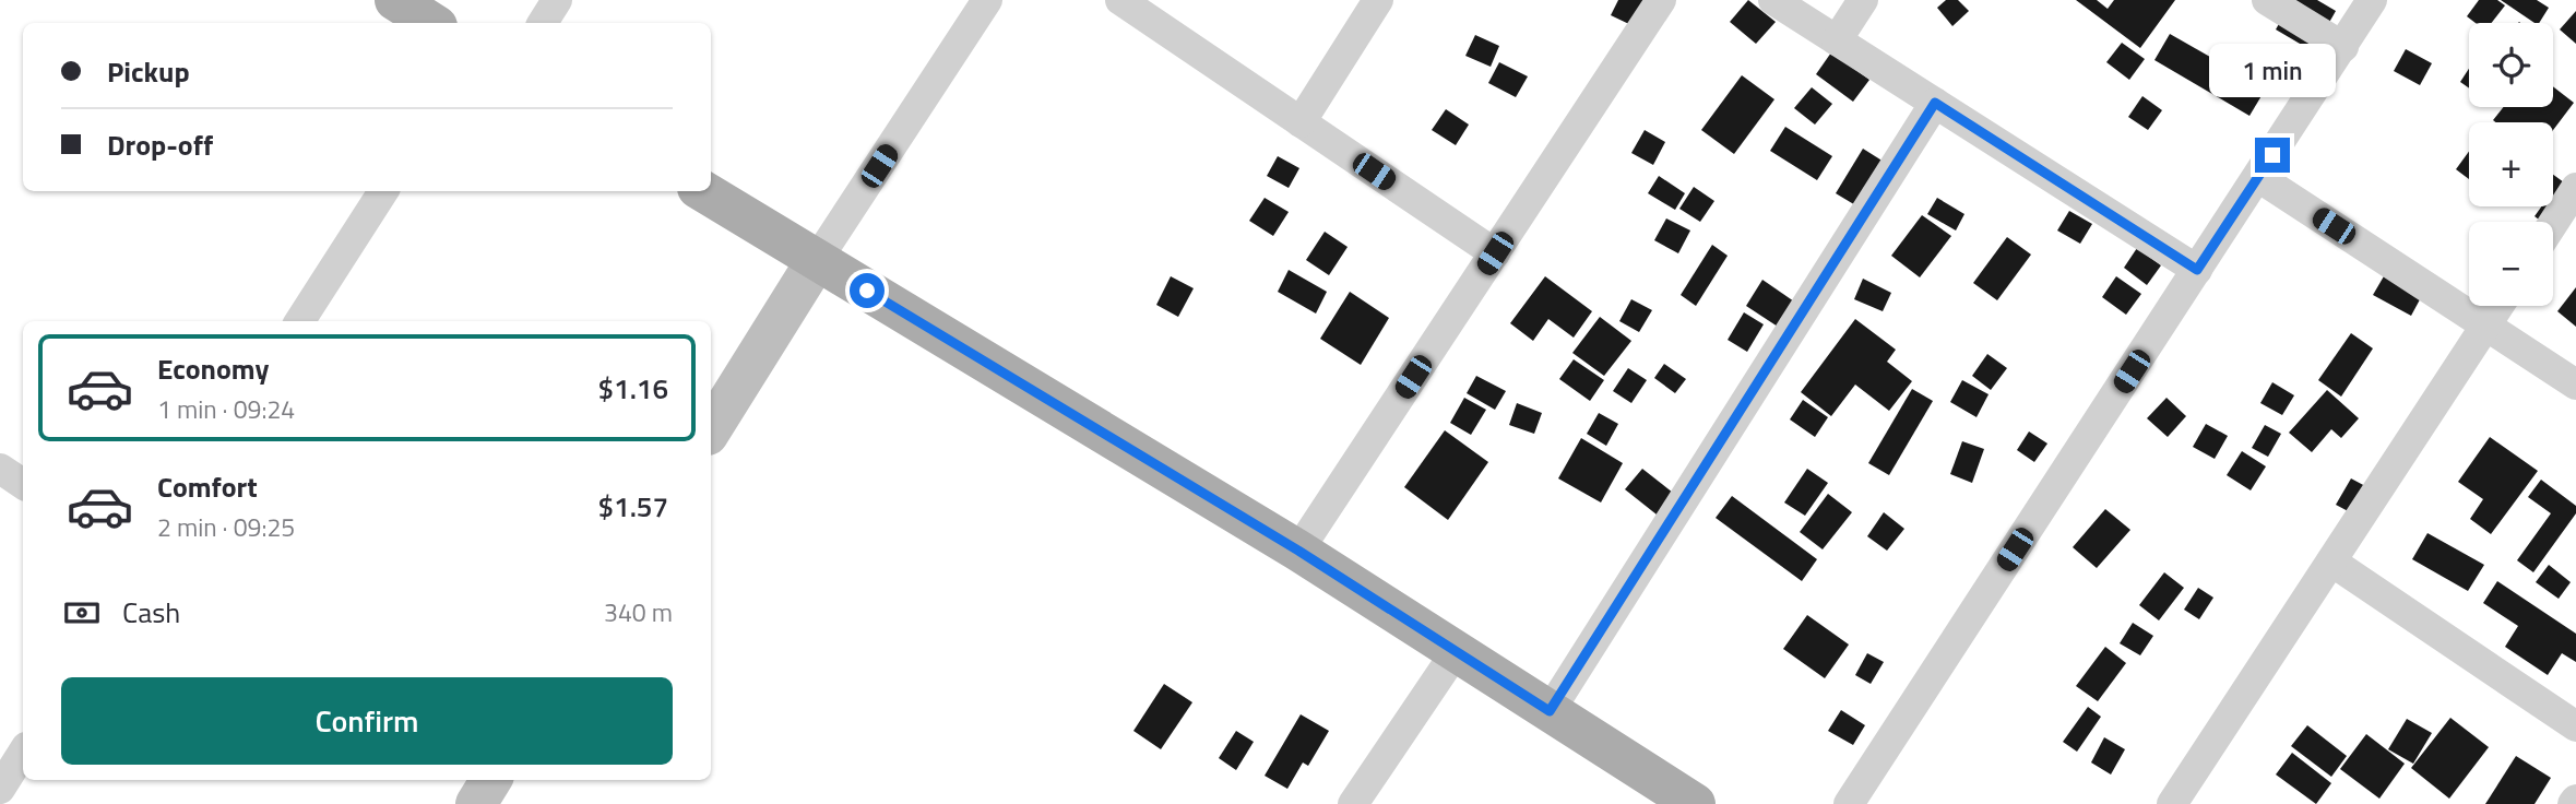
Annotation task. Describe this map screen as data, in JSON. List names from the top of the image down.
{
  "page": {
    "map_buttons": ["+", "−"],
    "banner": ["Pickup", "Drop-off"],
    "bubble": "1 min",
    "list": [
      {
        "name": "Economy",
        "note": "1 min · 09:24",
        "value": "$1.16"
      },
      {
        "name": "Comfort",
        "note": "2 min · 09:25",
        "value": "$1.57"
      }
    ],
    "pay": ["Cash", "340 m"],
    "buttons": "Confirm"
  }
}
